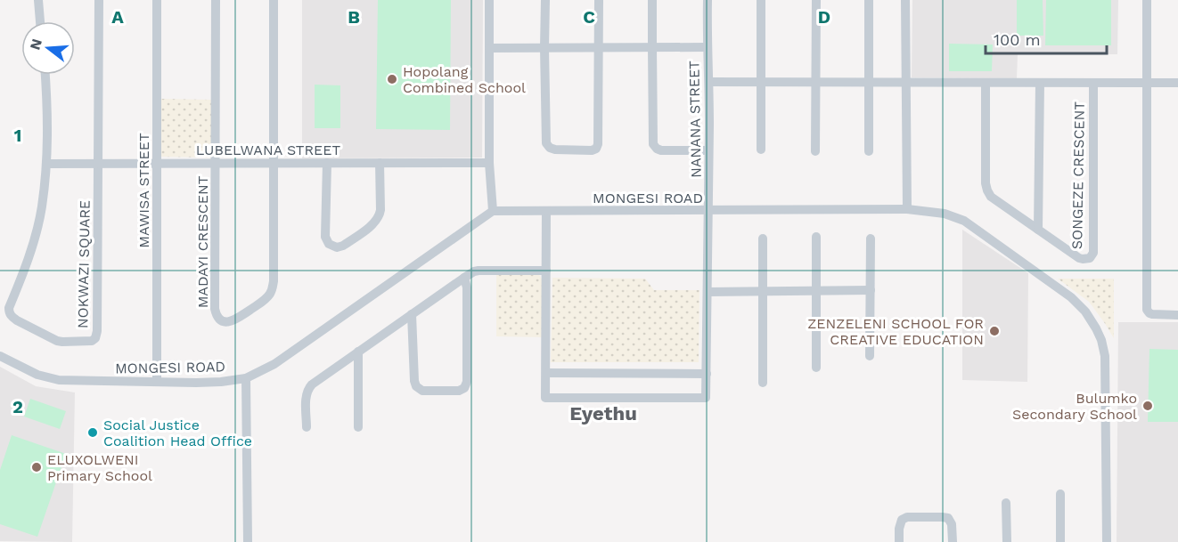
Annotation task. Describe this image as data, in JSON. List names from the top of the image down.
{
  "streets": {
    "street": [
      "NANANA STREET",
      "LUBELWANA STREET",
      "SONGEZE CRESCENT",
      "MAWISA STREET",
      "MONGESI ROAD",
      "MADAYI CRESCENT",
      "NOKWAZI SQUARE"
    ]
  },
  "crossings": [
    ["NANANA STREET", "MONGESI ROAD"],
    ["LUBELWANA STREET", "MAWISA STREET"],
    ["LUBELWANA STREET", "MADAYI CRESCENT"],
    ["LUBELWANA STREET", "NOKWAZI SQUARE"],
    ["MAWISA STREET", "MONGESI ROAD"]
  ],
  "districts": ["Eyethu"],
  "places": [
    "Hopolang Combined School",
    "ZENZELENI SCHOOL FOR CREATIVE EDUCATION",
    "Bulumko Secondary School",
    "Social Justice Coalition Head Office",
    "ELUXOLWENI Primary School"
  ],
  "scale_bar": "100 m",
  "north": "left",
  "grid": {
    "columns": [
      "A",
      "B",
      "C",
      "D"
    ],
    "rows": ["1", "2"]
  }
}
